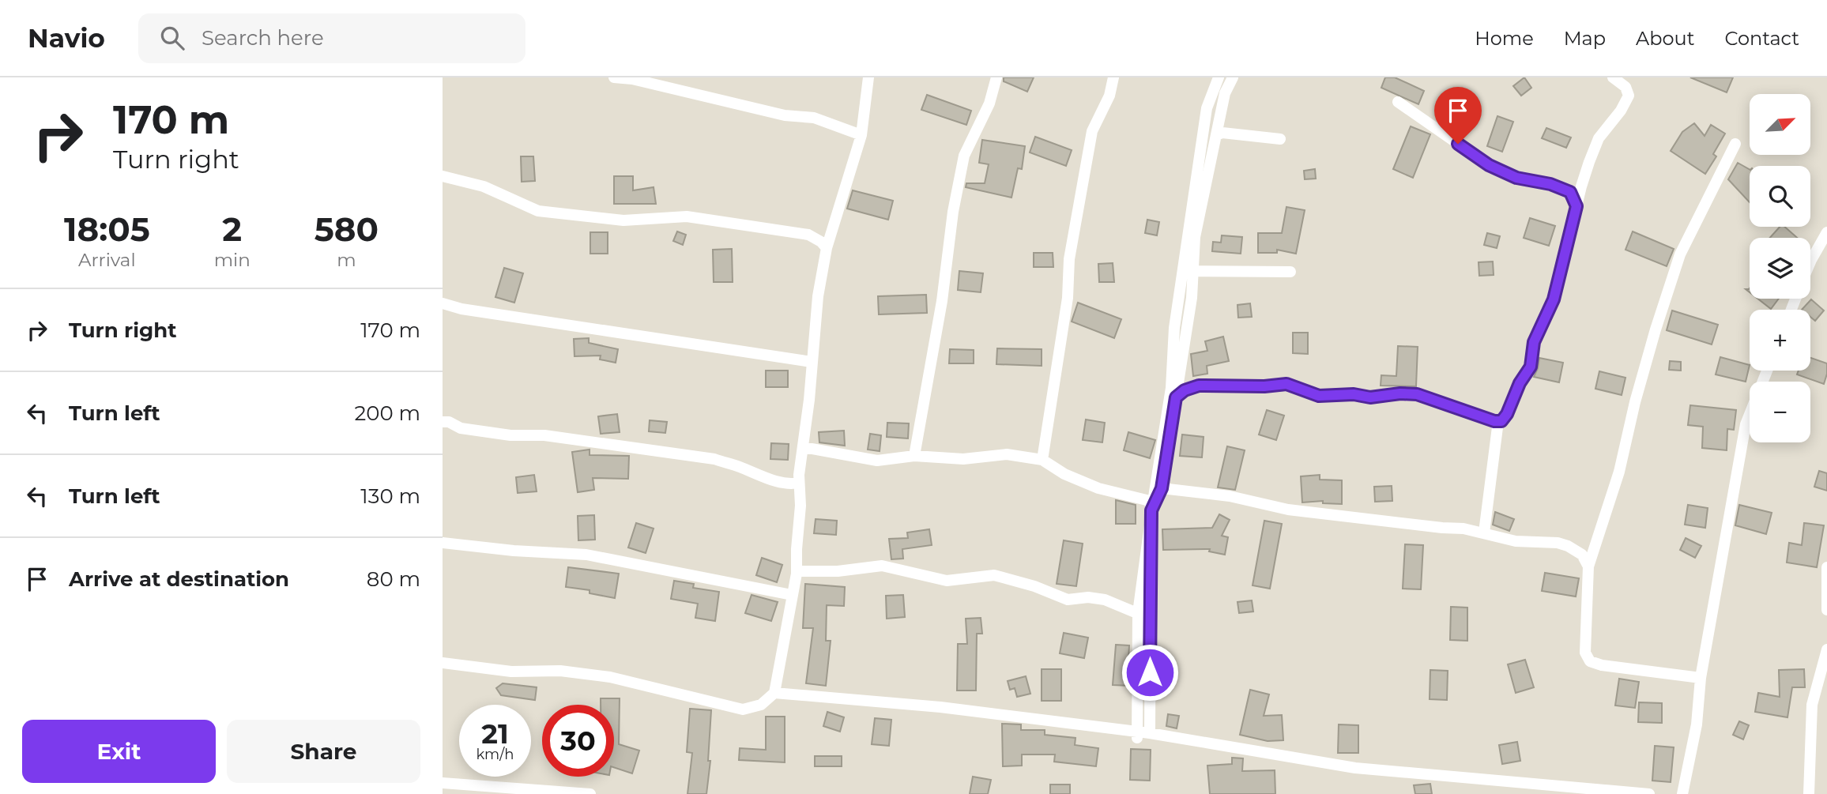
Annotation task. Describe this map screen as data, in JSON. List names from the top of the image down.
{
  "north": "top right",
  "page": {
    "header": "Navio",
    "search": "Search here",
    "nav": [
      "Home",
      "Map",
      "About",
      "Contact"
    ],
    "turn": ["170 m", "Turn right"],
    "map_buttons": ["+", "−"],
    "eta": [
      "18:05",
      "Arrival",
      "2",
      "min",
      "580",
      "m"
    ],
    "list": [
      {
        "name": "Turn right",
        "value": "170 m"
      },
      {
        "name": "Turn left",
        "value": "200 m"
      },
      {
        "name": "Turn left",
        "value": "130 m"
      },
      {
        "name": "Arrive at destination",
        "value": "80 m"
      }
    ],
    "speed": "21 km/h",
    "limit": "30",
    "buttons": ["Exit", "Share"]
  }
}
